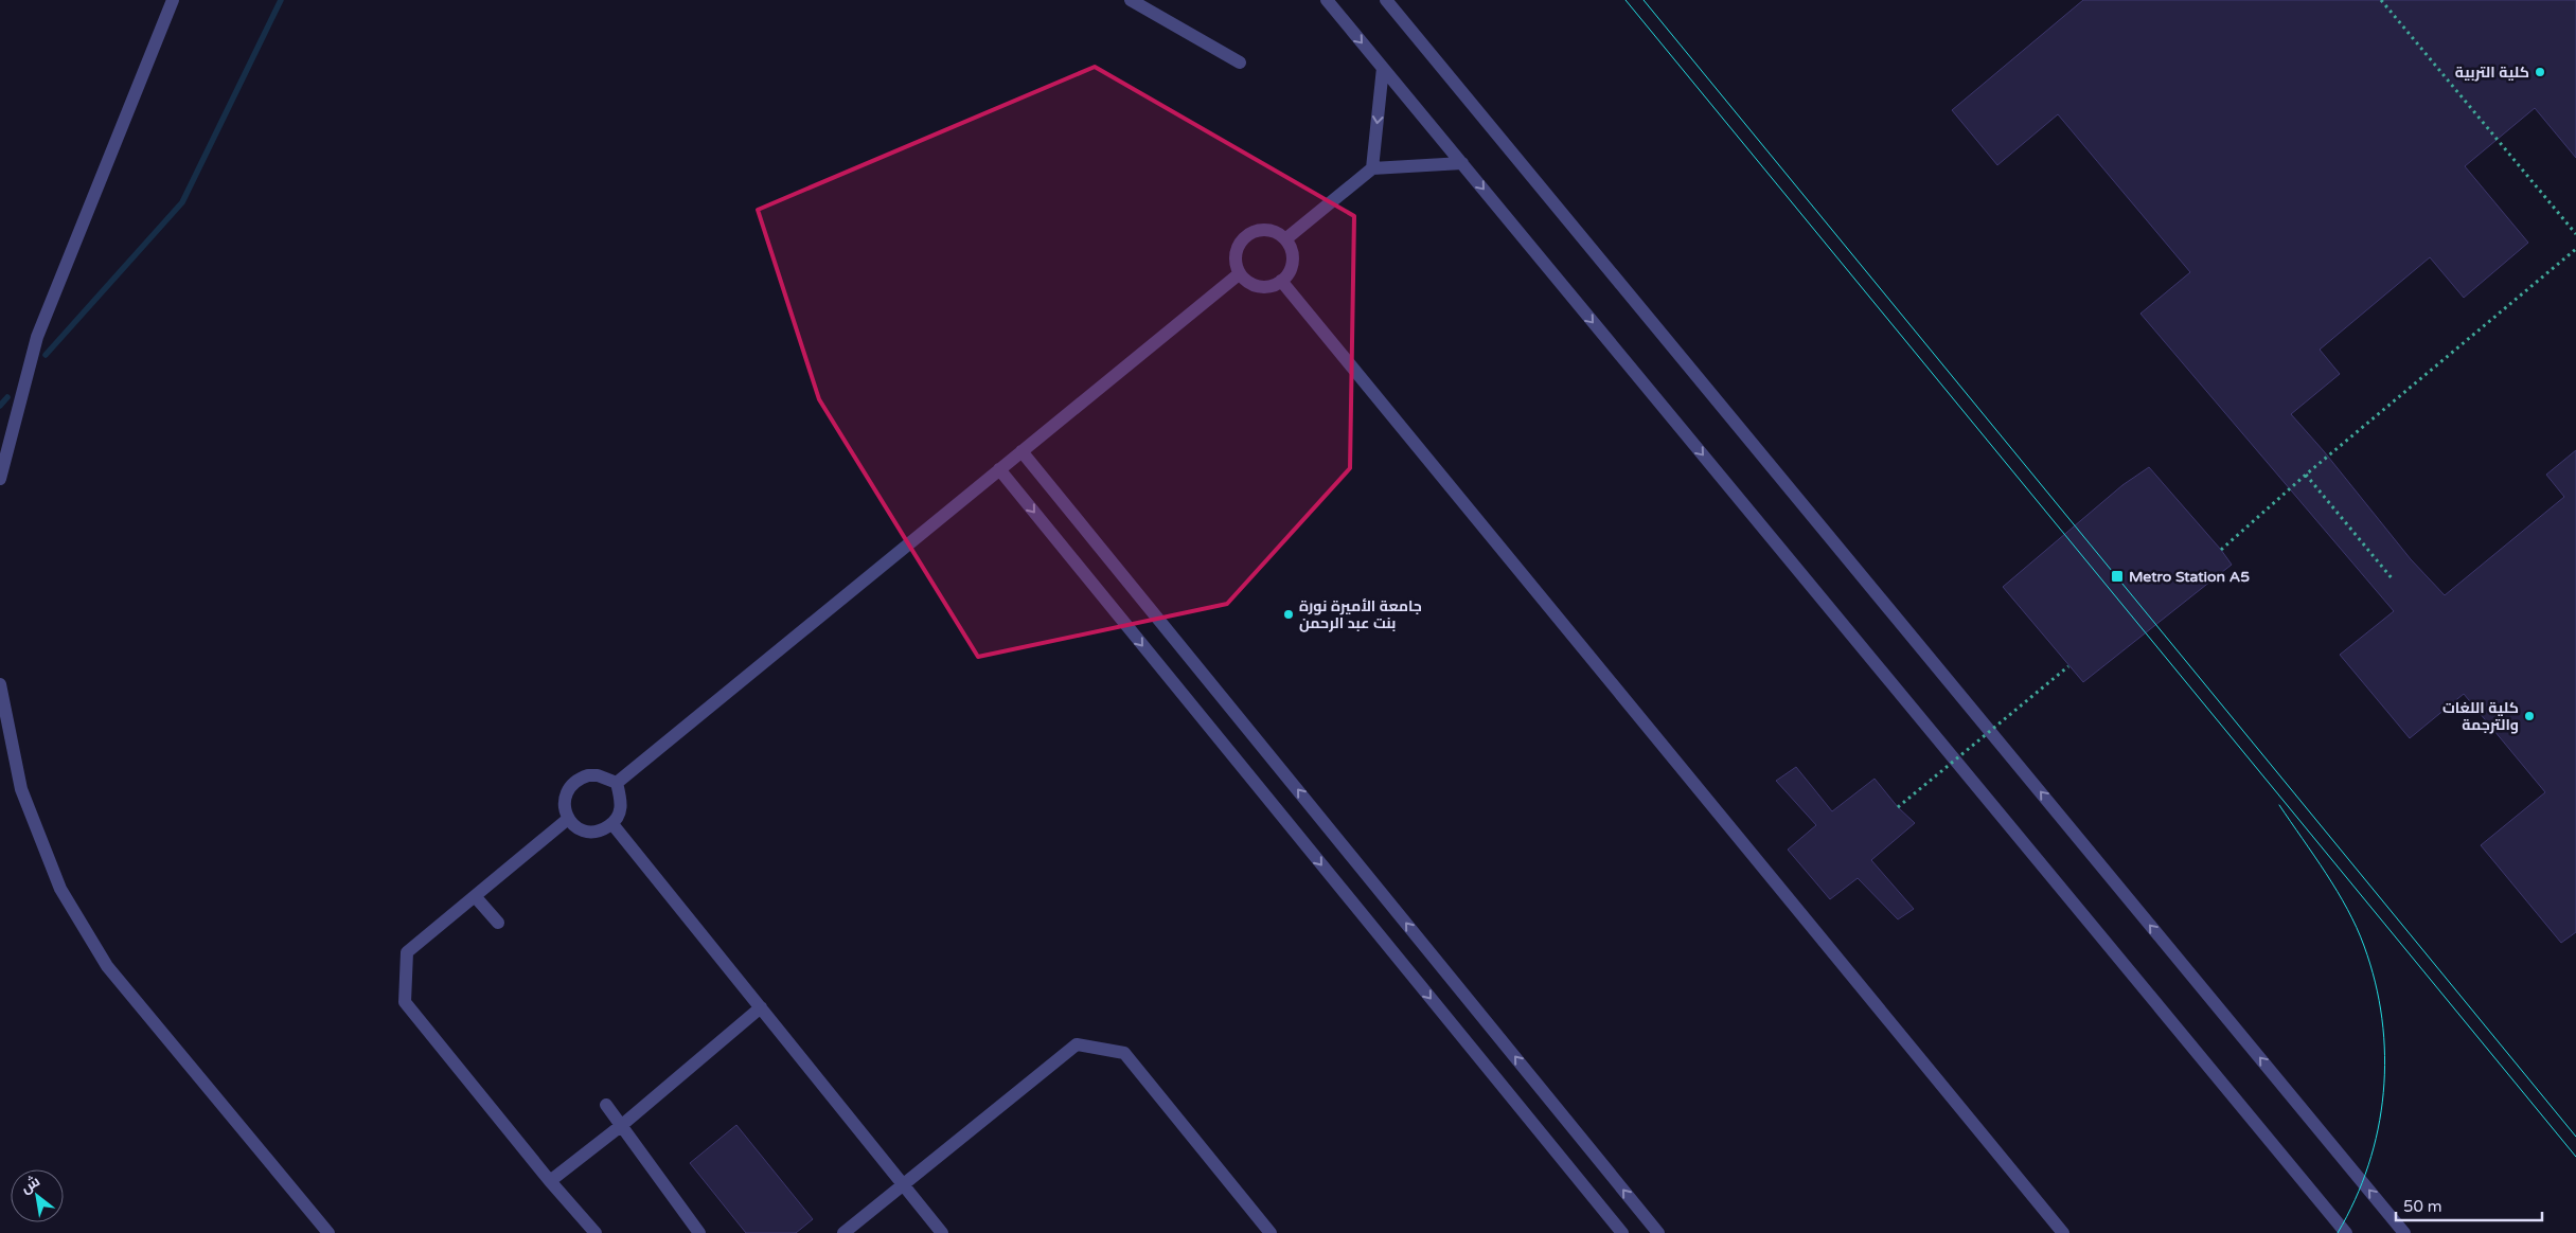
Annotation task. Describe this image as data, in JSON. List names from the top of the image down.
{
  "places": {
    "other": ["كلية التربية", "جامعة الأميرة نورة بنت عبد الرحمن", "كلية اللغات والترجمة"],
    "transit": ["Metro Station A5"]
  },
  "scale_bar": "50 m",
  "north": "top left"
}
